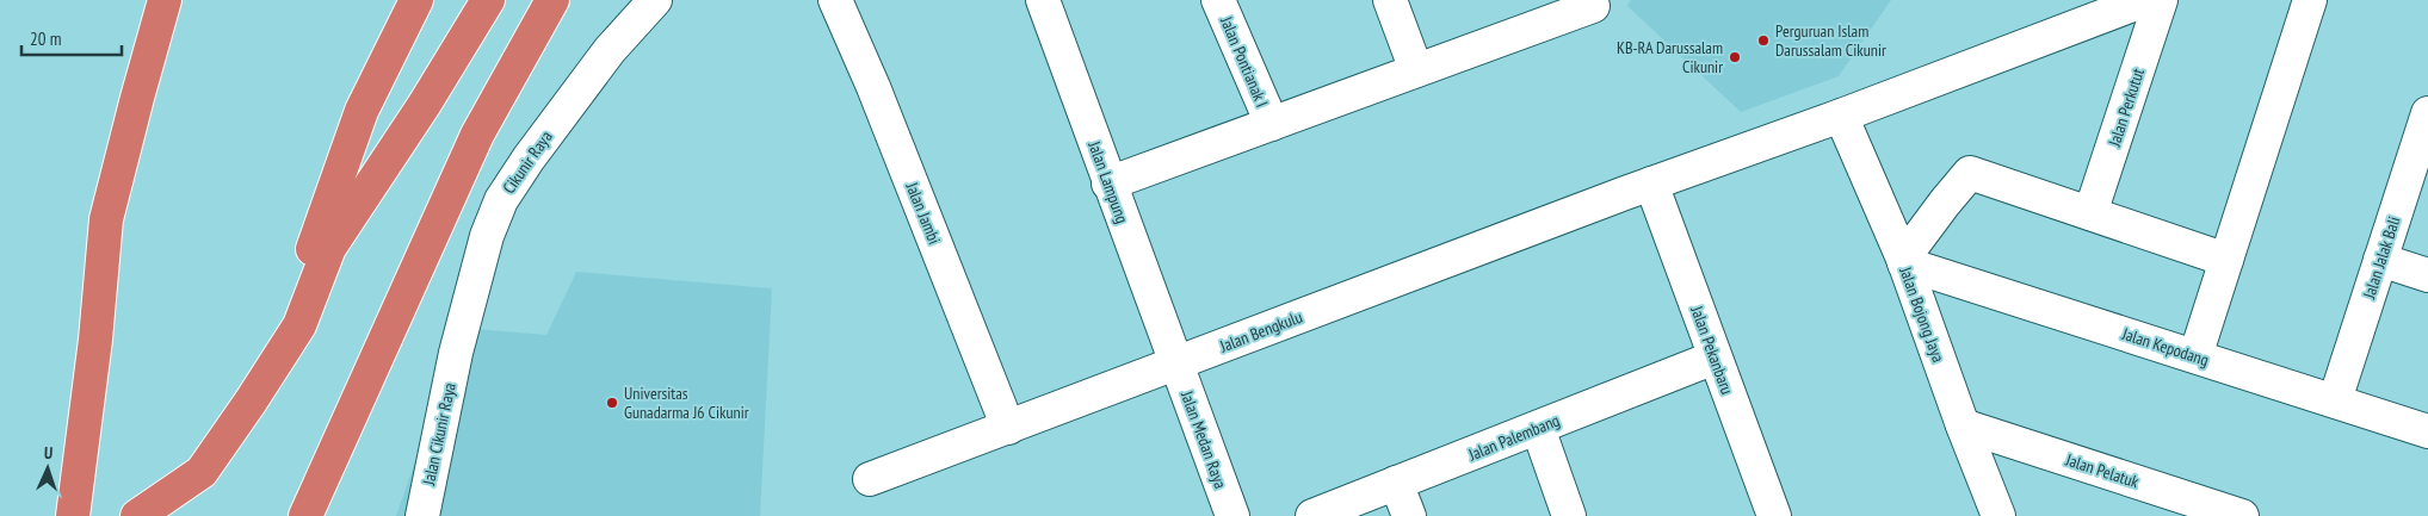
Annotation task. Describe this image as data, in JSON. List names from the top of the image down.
{
  "streets": {
    "street": [
      "Jalan Pontianak I",
      "Jalan Perkutut",
      "Cikunir Raya",
      "Jalan Lampung",
      "Jalan Jambi",
      "Jalan Jalak Bali",
      "Jalan Bojong Jaya",
      "Jalan Bengkulu",
      "Jalan Kepodang",
      "Jalan Pekanbaru",
      "Jalan Cikunir Raya",
      "Jalan Palembang",
      "Jalan Medan Raya",
      "Jalan Pelatuk"
    ]
  },
  "crossings": [
    ["Cikunir Raya", "Jalan Cikunir Raya"],
    ["Jalan Lampung", "Jalan Bengkulu"],
    ["Jalan Lampung", "Jalan Medan Raya"],
    ["Jalan Jambi", "Jalan Bengkulu"],
    ["Jalan Jalak Bali", "Jalan Kepodang"],
    ["Jalan Bojong Jaya", "Jalan Bengkulu"],
    ["Jalan Bojong Jaya", "Jalan Kepodang"],
    ["Jalan Bojong Jaya", "Jalan Pelatuk"],
    ["Jalan Bengkulu", "Jalan Pekanbaru"],
    ["Jalan Bengkulu", "Jalan Medan Raya"],
    ["Jalan Pekanbaru", "Jalan Palembang"]
  ],
  "places": ["Perguruan Islam Darussalam Cikunir", "KB-RA Darussalam Cikunir", "Universitas Gunadarma J6 Cikunir"],
  "scale_bar": "20 m",
  "north": "top"
}
